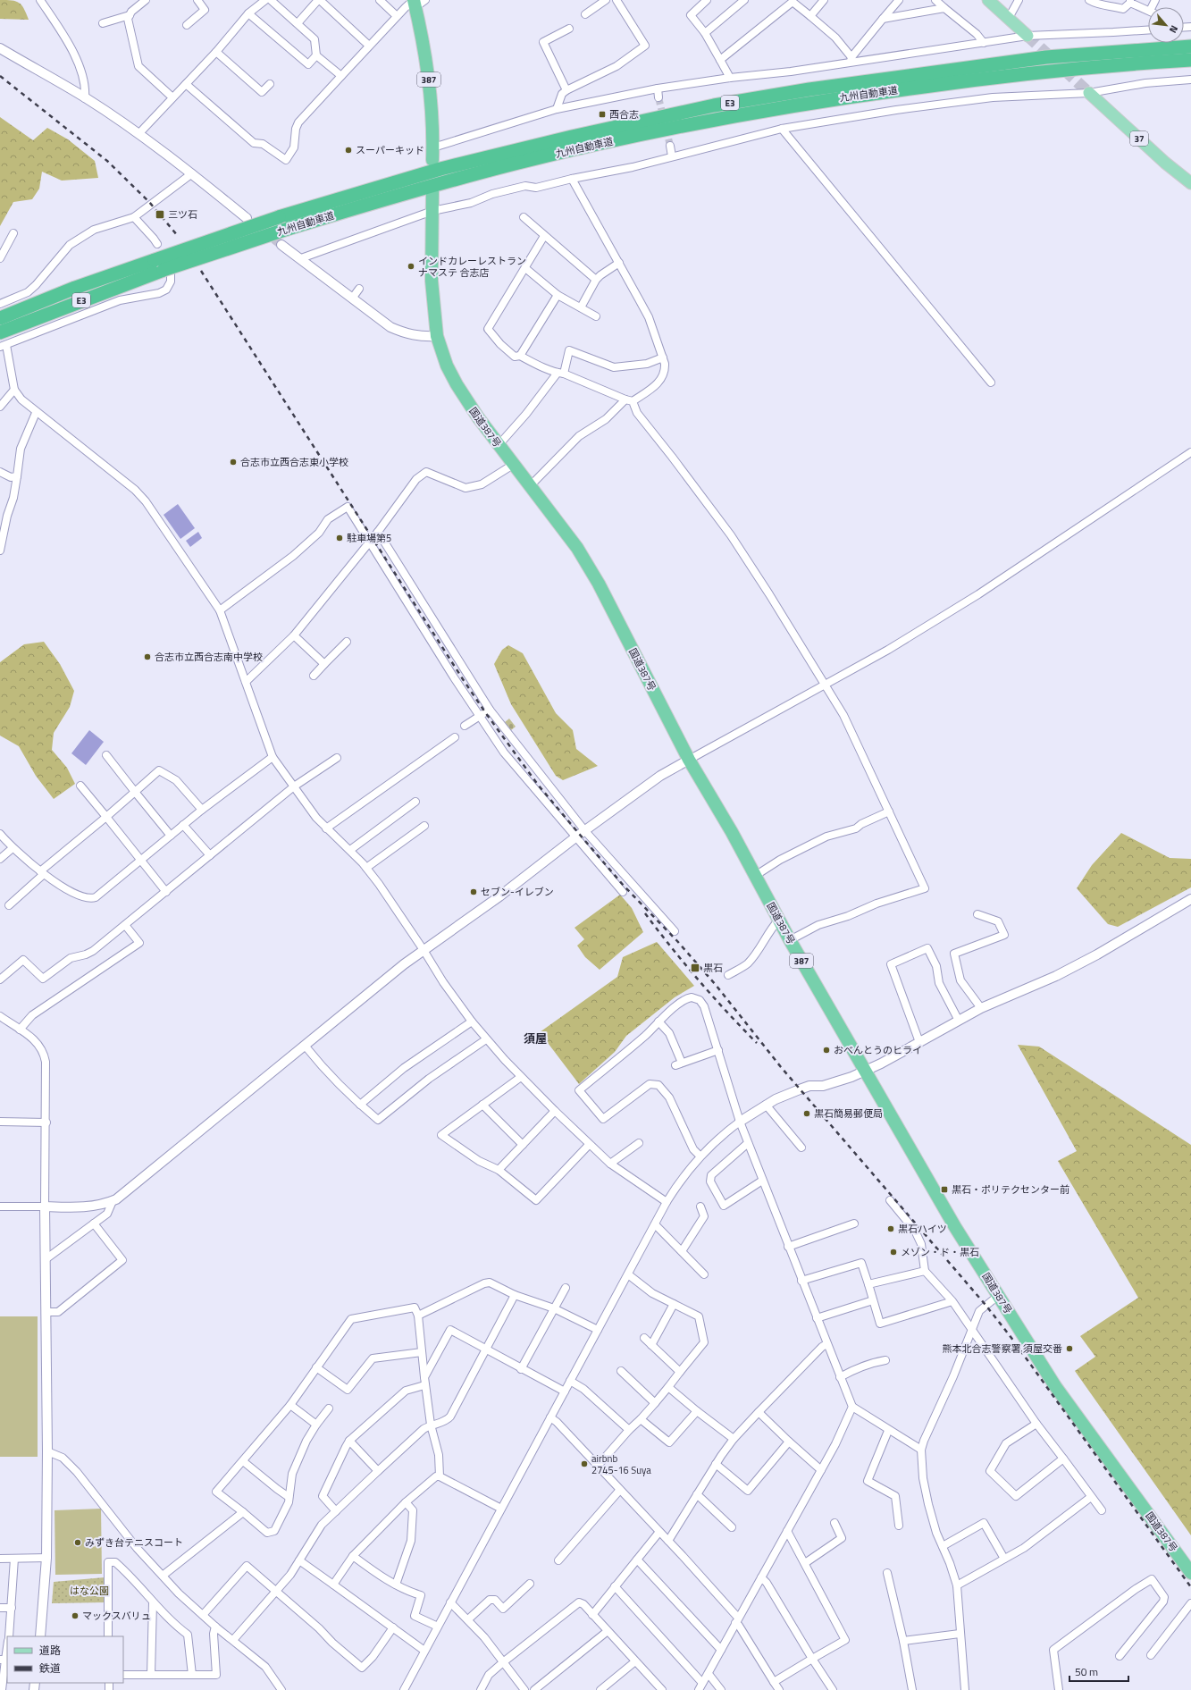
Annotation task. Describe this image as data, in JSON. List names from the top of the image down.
{
  "streets": {
    "highway": [
      "387",
      "九州自動車道",
      "E3",
      "国道387号"
    ],
    "main road": ["37"]
  },
  "crossings": [
    ["387", "国道387号"]
  ],
  "districts": ["須屋"],
  "parks": ["はな公園"],
  "places": {
    "transit": [
      "西合志",
      "三ツ石",
      "黒石",
      "黒石・ポリテクセンター前"
    ],
    "other": [
      "スーパーキッド",
      "インドカレーレストラン ナマステ 合志店",
      "合志市立西合志東小学校",
      "駐車場第5",
      "合志市立西合志南中学校",
      "セブン-イレブン",
      "おべんとうのヒライ",
      "黒石簡易郵便局",
      "黒石ハイツ",
      "メゾン・ド・黒石",
      "熊本北合志警察署 須屋交番",
      "airbnb 2745-16 Suya",
      "みずき台テニスコート",
      "マックスバリュ"
    ]
  },
  "legend": ["道路", "鉄道"],
  "scale_bar": "50 m",
  "north": "bottom right"
}
